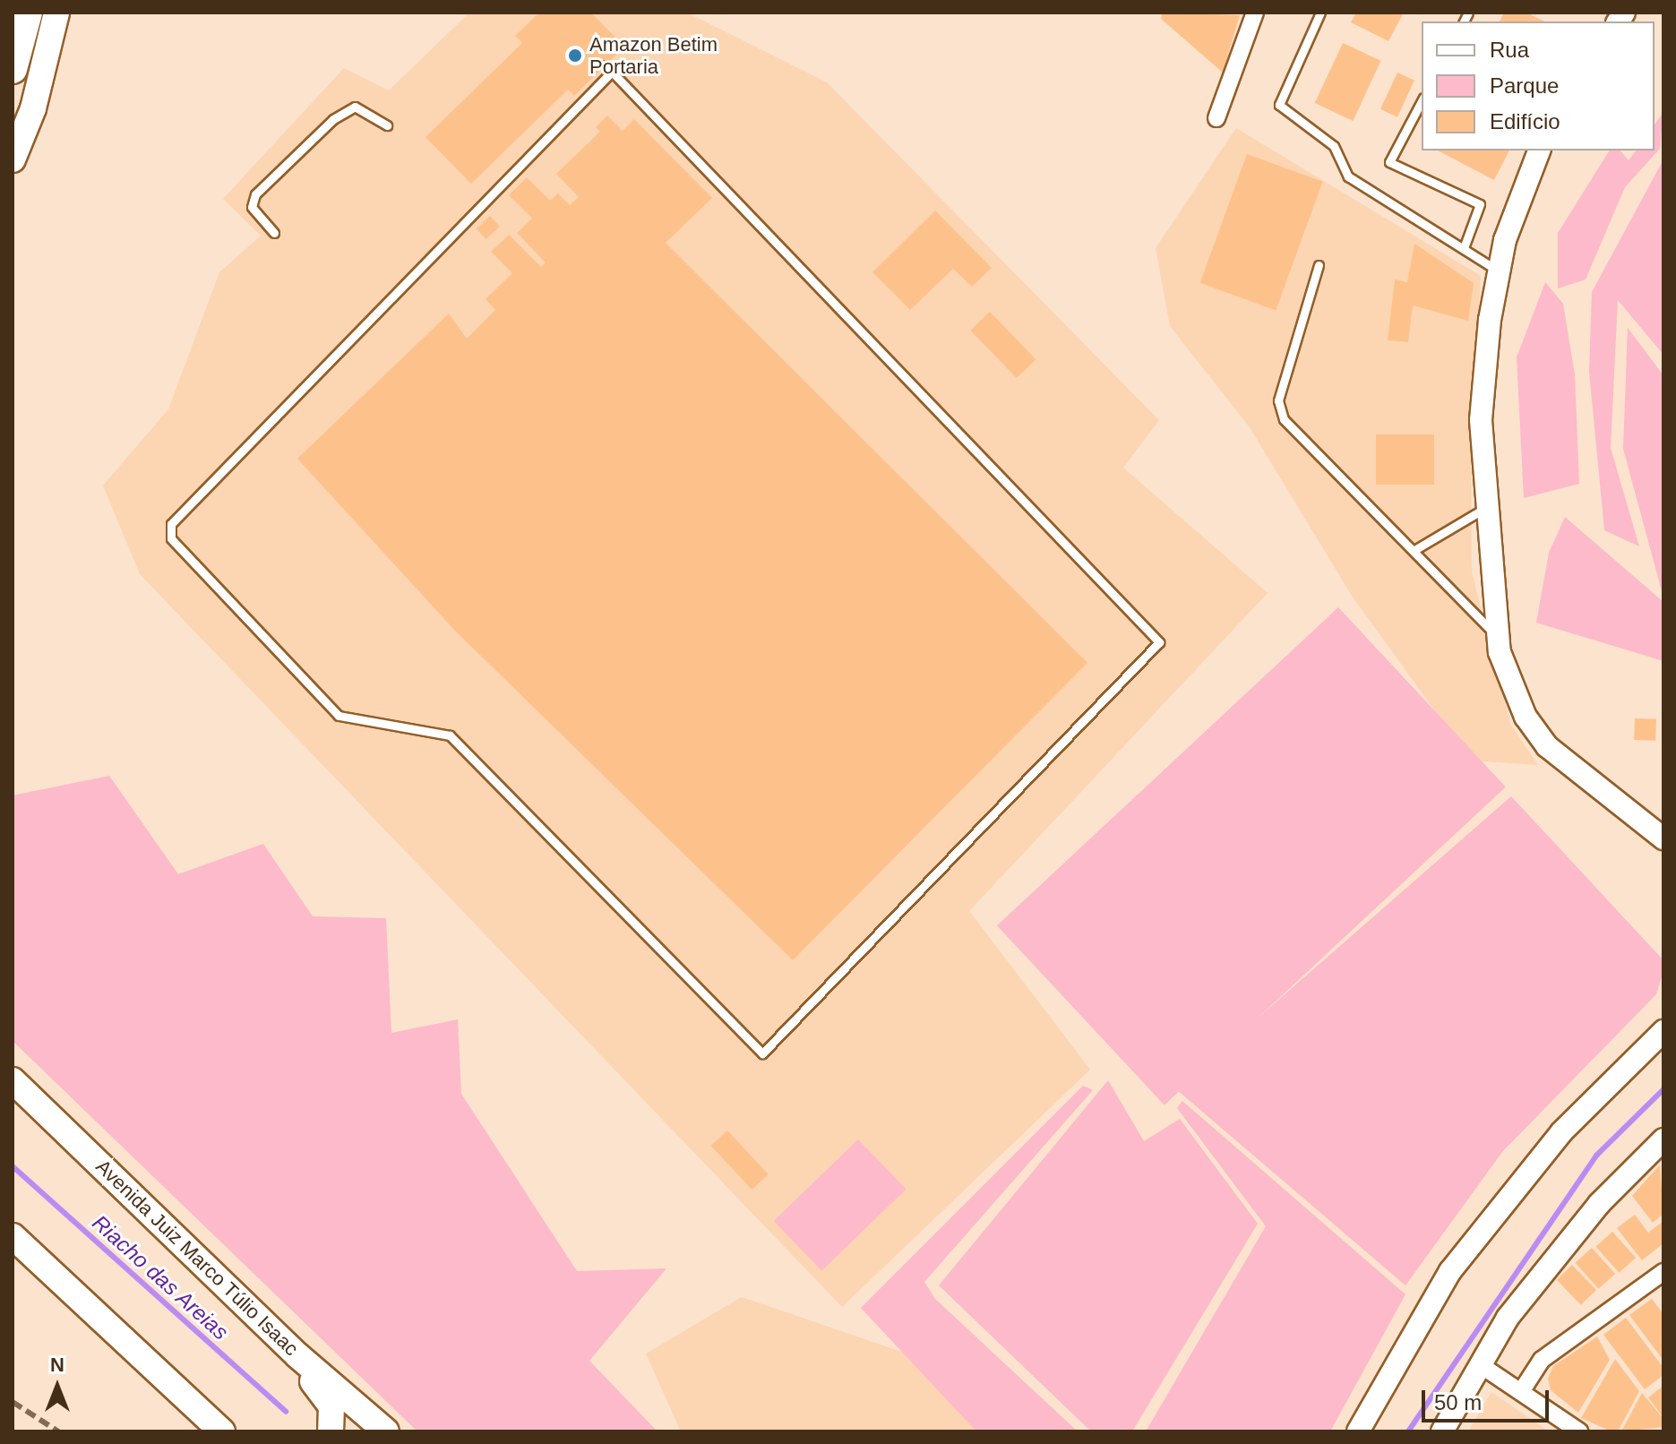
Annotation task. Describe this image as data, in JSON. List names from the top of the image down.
{
  "streets": {
    "main road": ["Avenida Juiz Marco Túlio Isaac"]
  },
  "water": ["Riacho das Areias"],
  "places": ["Amazon Betim Portaria"],
  "legend": ["Rua", "Parque", "Edifício"],
  "scale_bar": "50 m",
  "north": "top"
}
